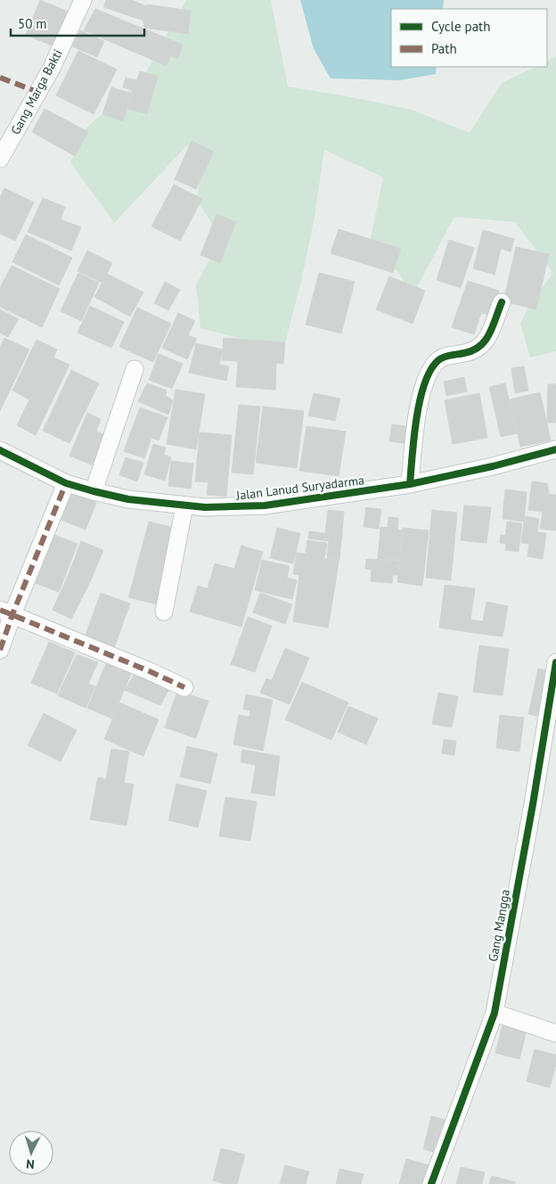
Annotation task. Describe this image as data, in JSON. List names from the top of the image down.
{
  "streets": {
    "street": ["Gang Marga Bakti", "Jalan Lanud Suryadarma", "Gang Mangga"]
  },
  "legend": ["Cycle path", "Path"],
  "scale_bar": "50 m",
  "north": "bottom"
}
